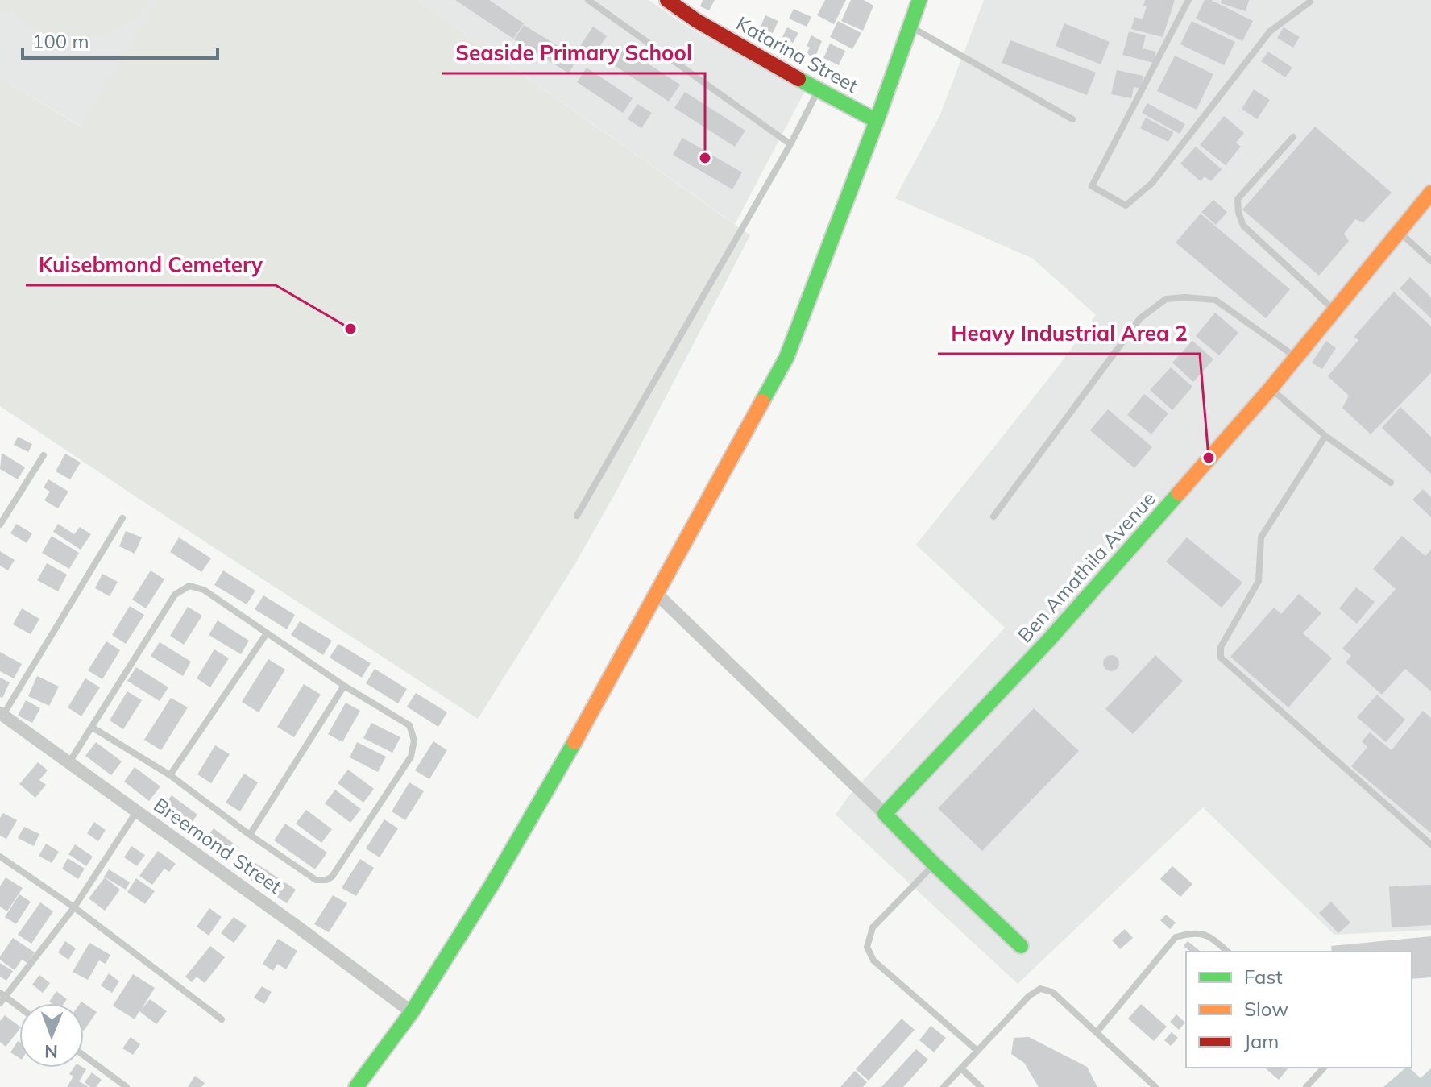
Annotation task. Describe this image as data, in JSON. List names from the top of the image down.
{
  "streets": {
    "street": ["Katarina Street", "Ben Amathila Avenue", "Breemond Street"]
  },
  "places": ["Seaside Primary School", "Kuisebmond Cemetery", "Heavy Industrial Area 2"],
  "legend": ["Fast", "Slow", "Jam"],
  "scale_bar": "100 m",
  "north": "bottom"
}
